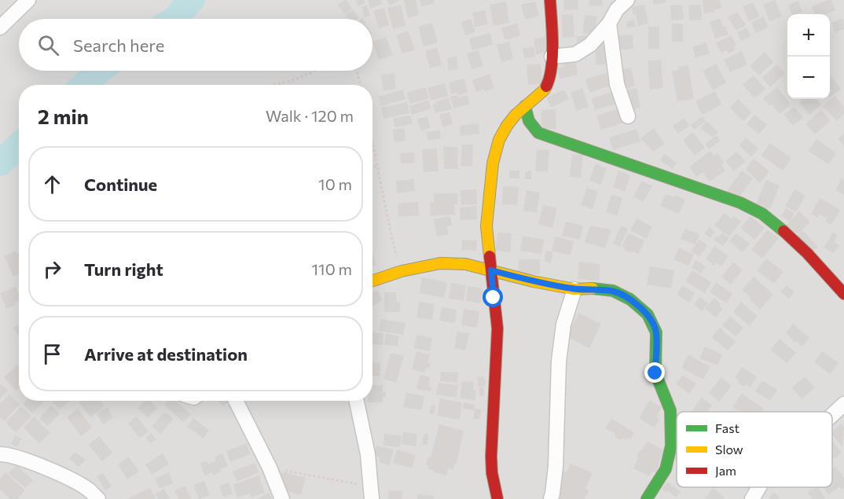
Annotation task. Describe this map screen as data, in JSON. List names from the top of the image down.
{
  "legend": ["Fast", "Slow", "Jam"],
  "page": {
    "map_buttons": ["+", "−"],
    "search": "Search here",
    "heading": ["2 min", "Walk · 120 m"],
    "list": [
      ["Continue", "10 m"],
      ["Turn right", "110 m"],
      "Arrive at destination"
    ]
  }
}
